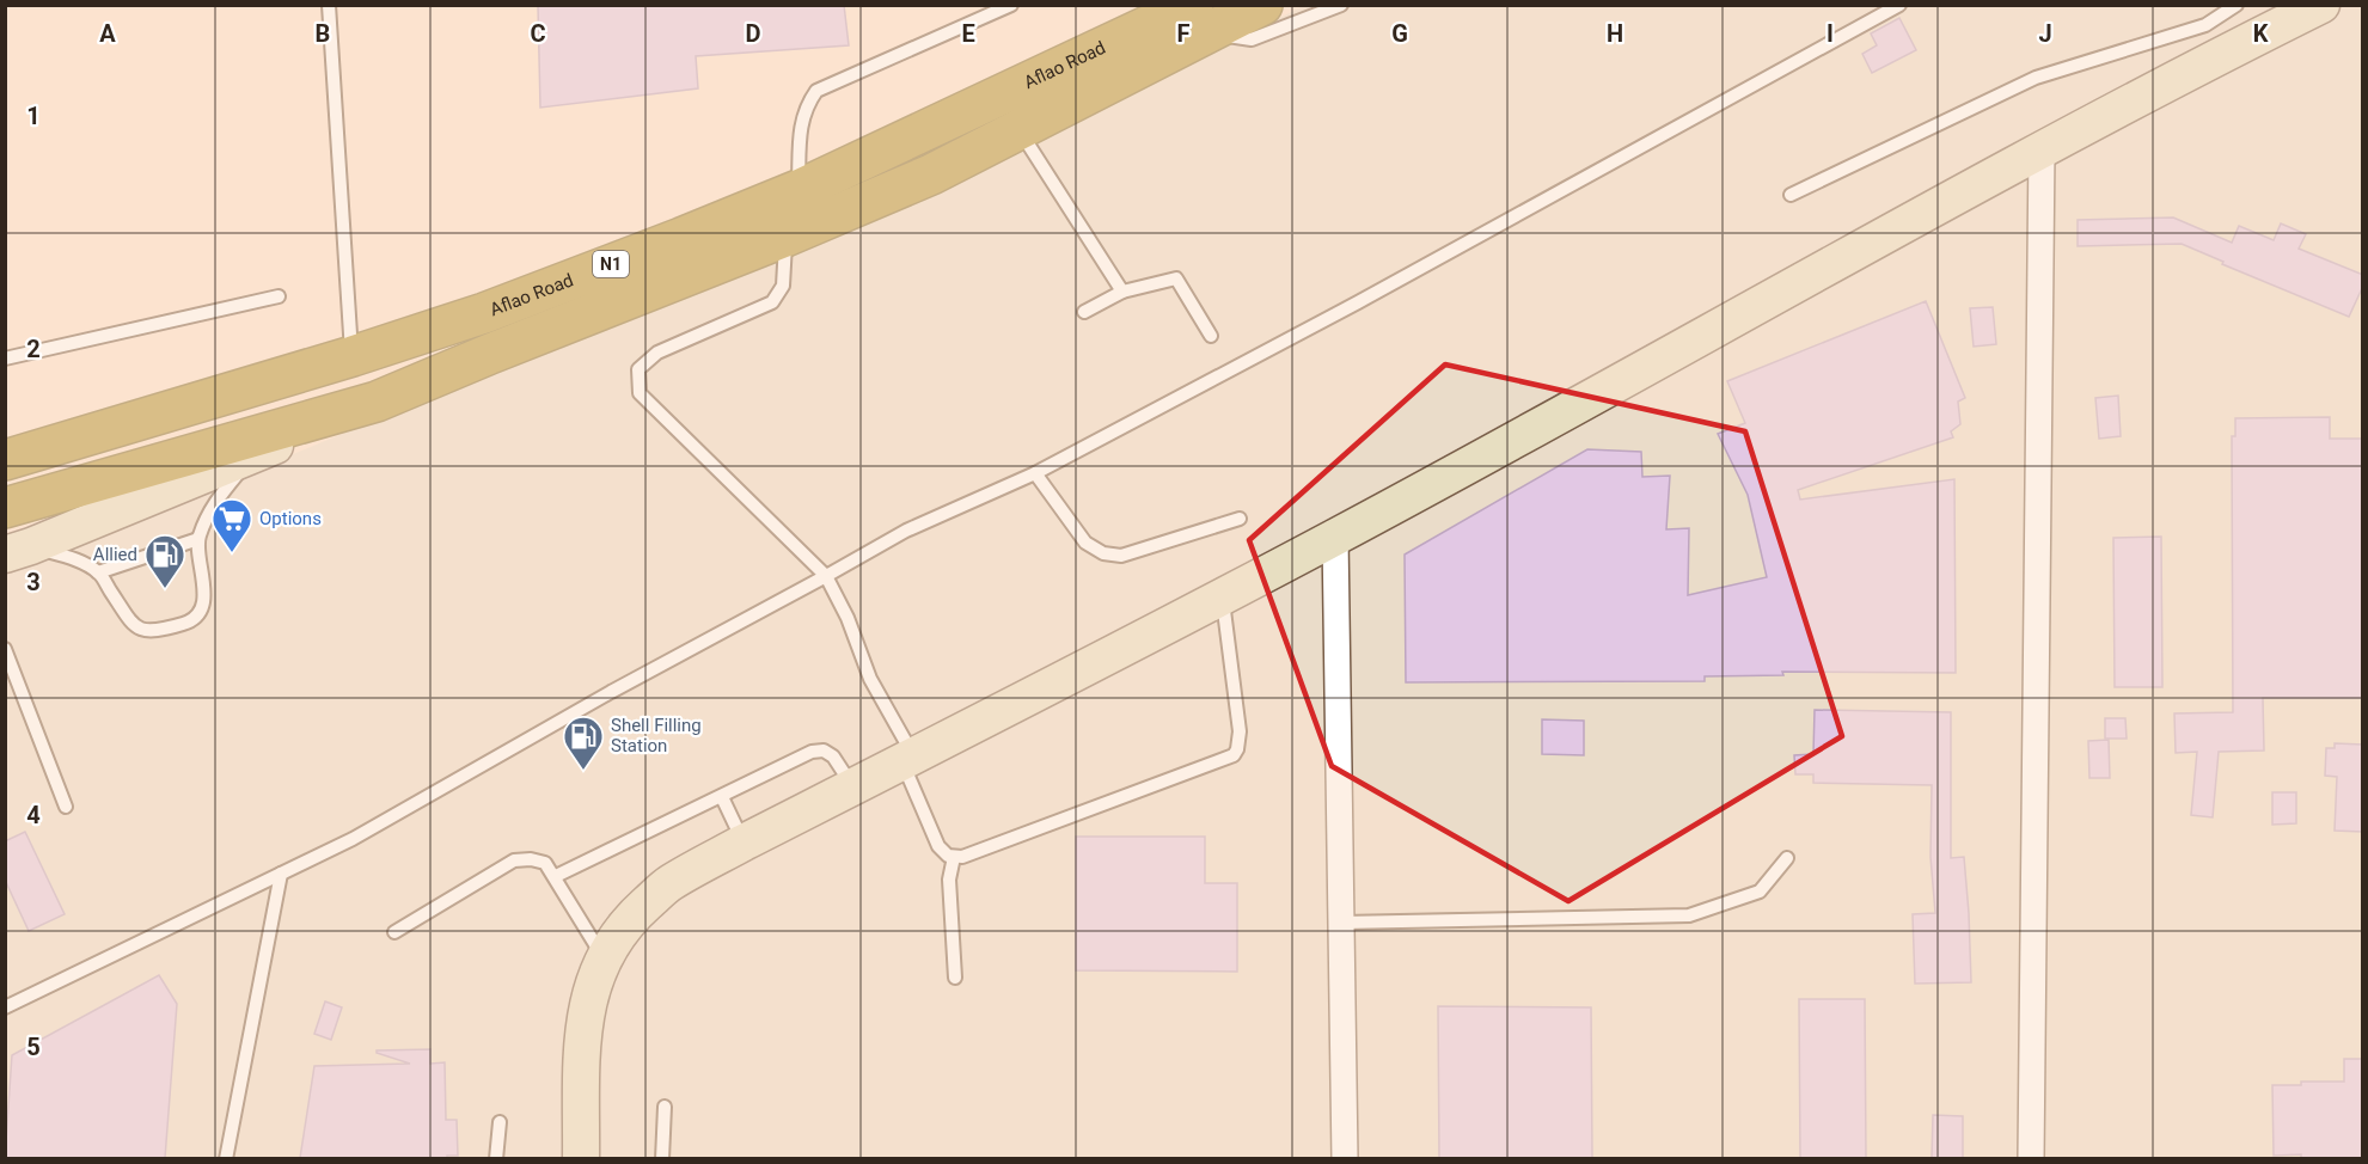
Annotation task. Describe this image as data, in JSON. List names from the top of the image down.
{
  "streets": {
    "highway": ["Aflao Road", "N1"]
  },
  "places": {
    "supermarket": ["Options"],
    "fuel station": ["Allied", "Shell Filling Station"]
  },
  "grid": {
    "columns": [
      "A",
      "B",
      "C",
      "D",
      "E",
      "F",
      "G",
      "H",
      "I",
      "J",
      "K"
    ],
    "rows": [
      "1",
      "2",
      "3",
      "4",
      "5"
    ]
  }
}
